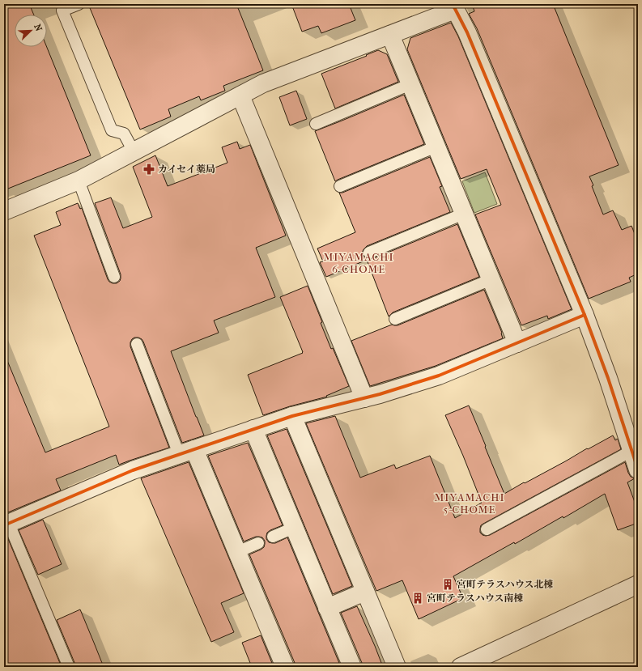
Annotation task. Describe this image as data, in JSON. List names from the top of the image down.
{
  "districts": ["MIYAMACHI 6-CHOME", "MIYAMACHI 5-CHOME"],
  "places": {
    "pharmacy": ["カイセイ薬局"],
    "building": ["宮町テラスハウス北棟", "宮町テラスハウス南棟"]
  },
  "north": "top right"
}
